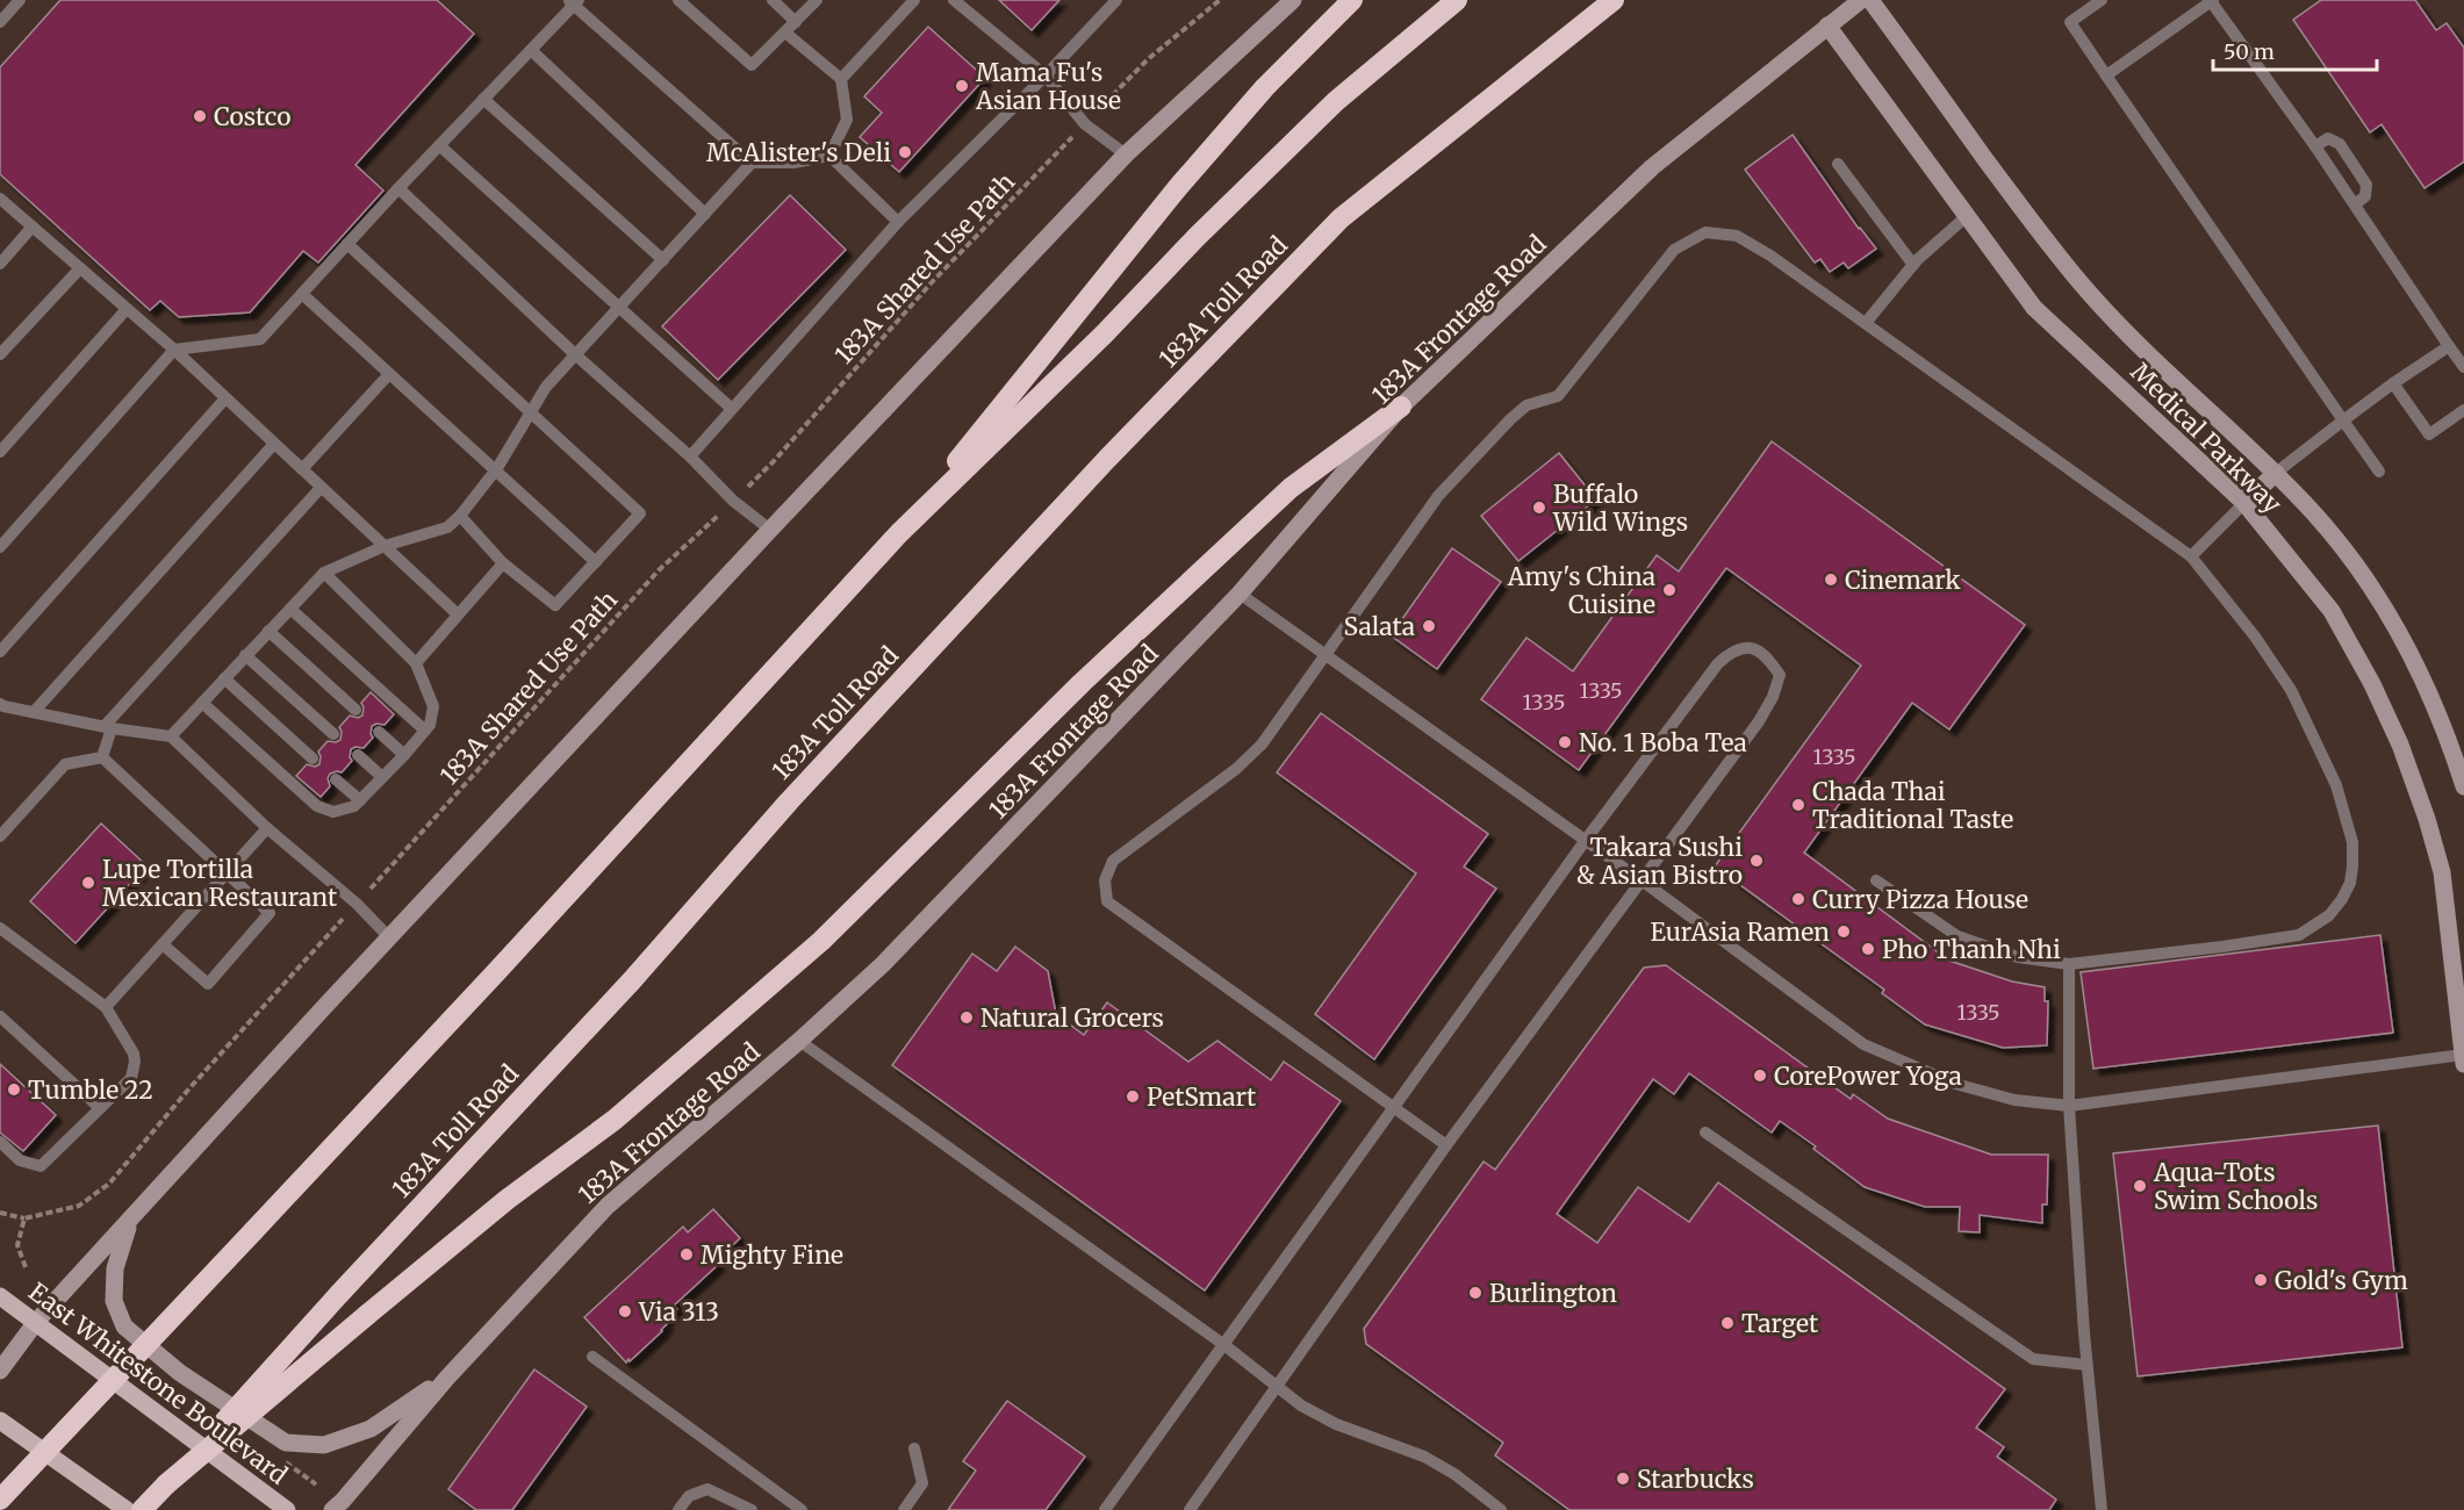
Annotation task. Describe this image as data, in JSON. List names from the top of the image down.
{
  "streets": {
    "highway": ["183A Toll Road"],
    "main road": ["183A Frontage Road", "Medical Parkway", "East Whitestone Boulevard"],
    "path": ["183A Shared Use Path"]
  },
  "crossings": [
    ["183A Frontage Road", "Medical Parkway"]
  ],
  "places": [
    "Mama Fu's Asian House",
    "Costco",
    "McAlister's Deli",
    "Buffalo Wild Wings",
    "Cinemark",
    "Amy's China Cuisine",
    "Salata",
    "No. 1 Boba Tea",
    "Chada Thai Traditional Taste",
    "Takara Sushi & Asian Bistro",
    "Lupe Tortilla Mexican Restaurant",
    "Curry Pizza House",
    "EurAsia Ramen",
    "Pho Thanh Nhi",
    "Natural Grocers",
    "CorePower Yoga",
    "Tumble 22",
    "PetSmart",
    "Aqua-Tots Swim Schools",
    "Mighty Fine",
    "Gold's Gym",
    "Burlington",
    "Via 313",
    "Target",
    "Starbucks"
  ],
  "house_numbers": [
    "1335",
    "1335",
    "1335",
    "1335"
  ],
  "scale_bar": "50 m"
}
